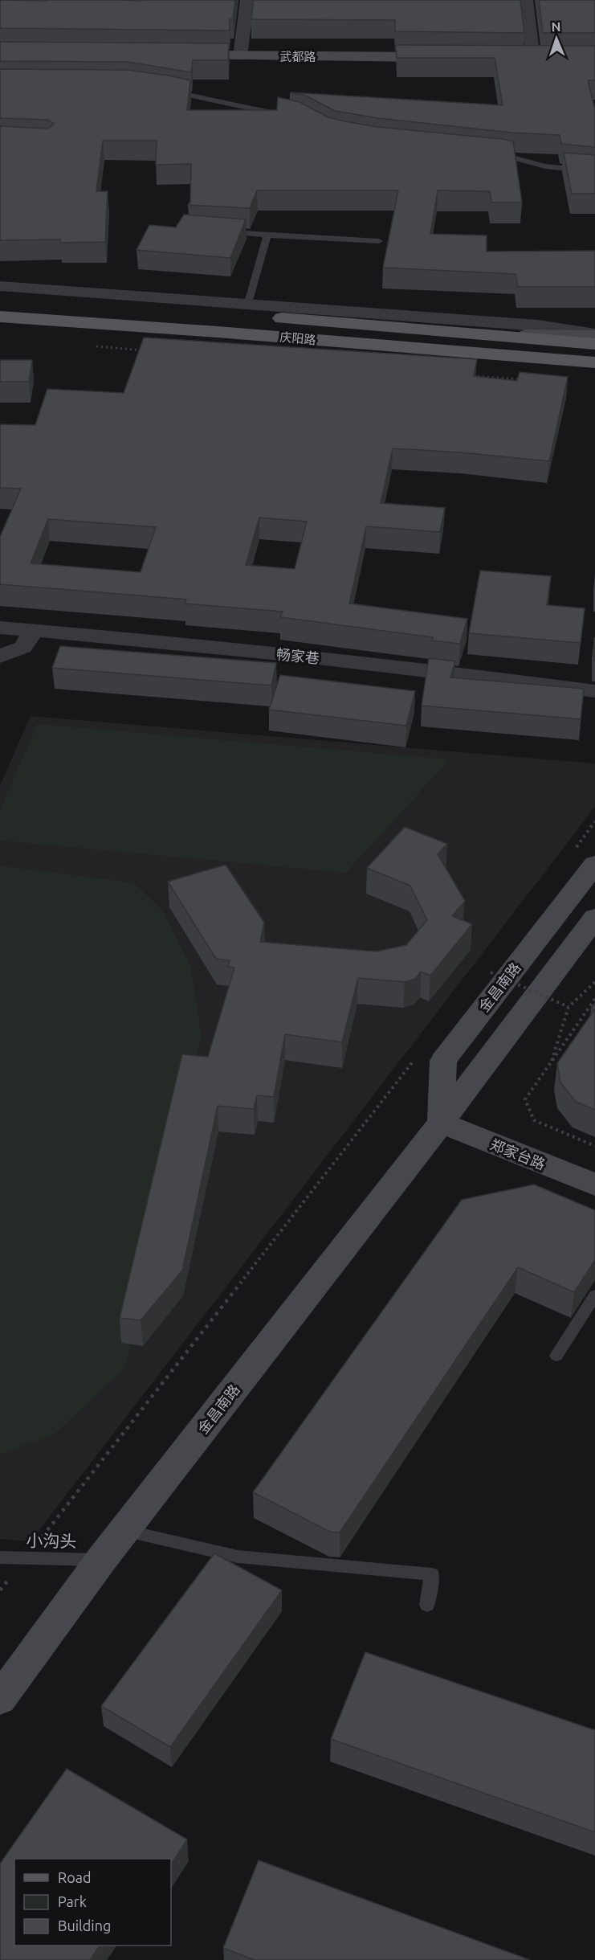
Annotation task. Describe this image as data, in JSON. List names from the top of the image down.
{
  "streets": {
    "main road": ["庆阳路"],
    "street": [
      "武都路",
      "畅家巷",
      "金昌南路",
      "郑家台路"
    ],
    "lane": ["小沟头"]
  },
  "crossings": [
    ["金昌南路", "郑家台路"],
    ["金昌南路", "小沟头"]
  ],
  "legend": ["Road", "Park", "Building"],
  "north": "top"
}
